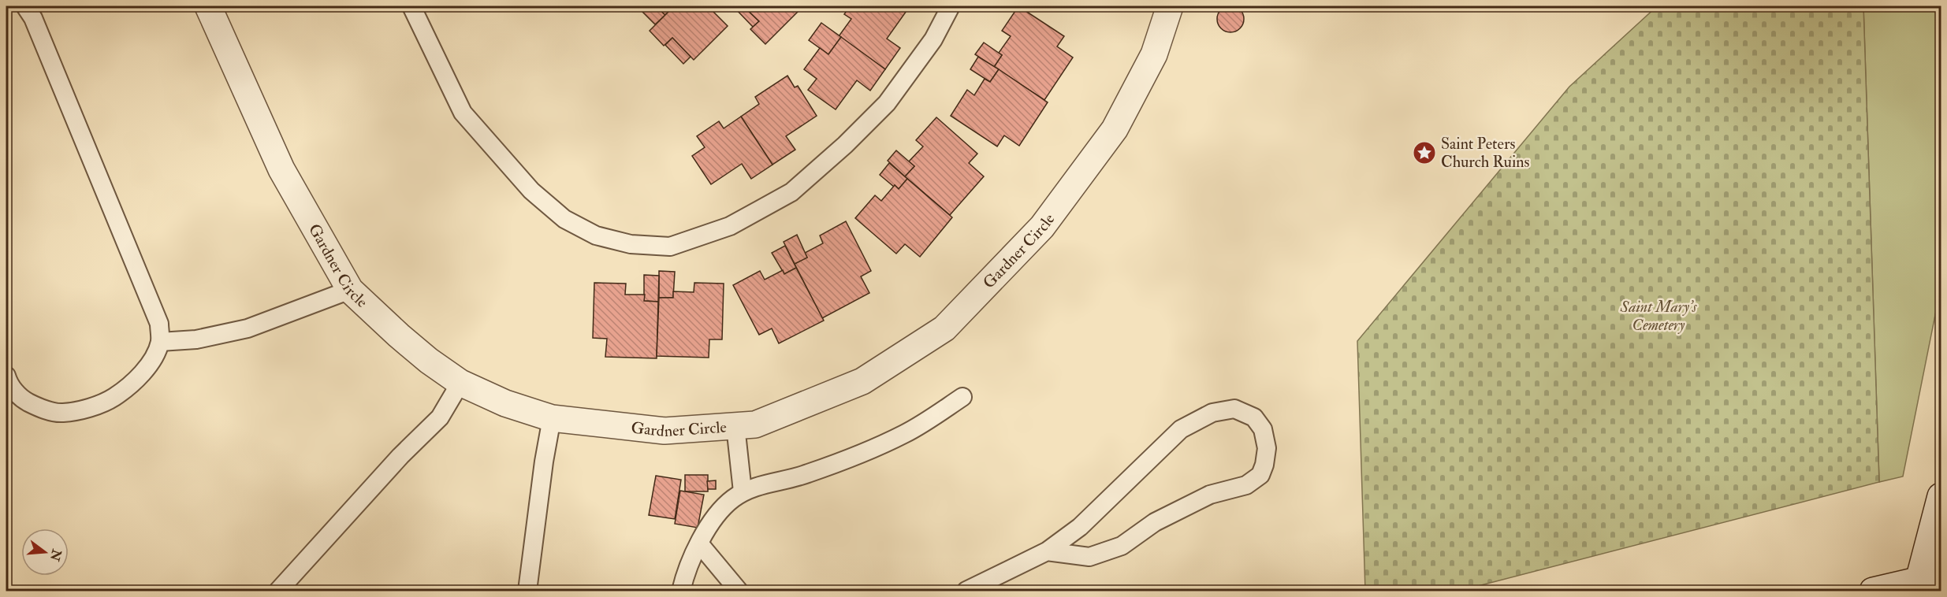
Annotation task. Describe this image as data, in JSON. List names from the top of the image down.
{
  "streets": {
    "street": ["Gardner Circle"]
  },
  "parks": ["Saint Mary's Cemetery"],
  "places": {
    "place": ["Saint Peters Church Ruins"]
  },
  "north": "right"
}
